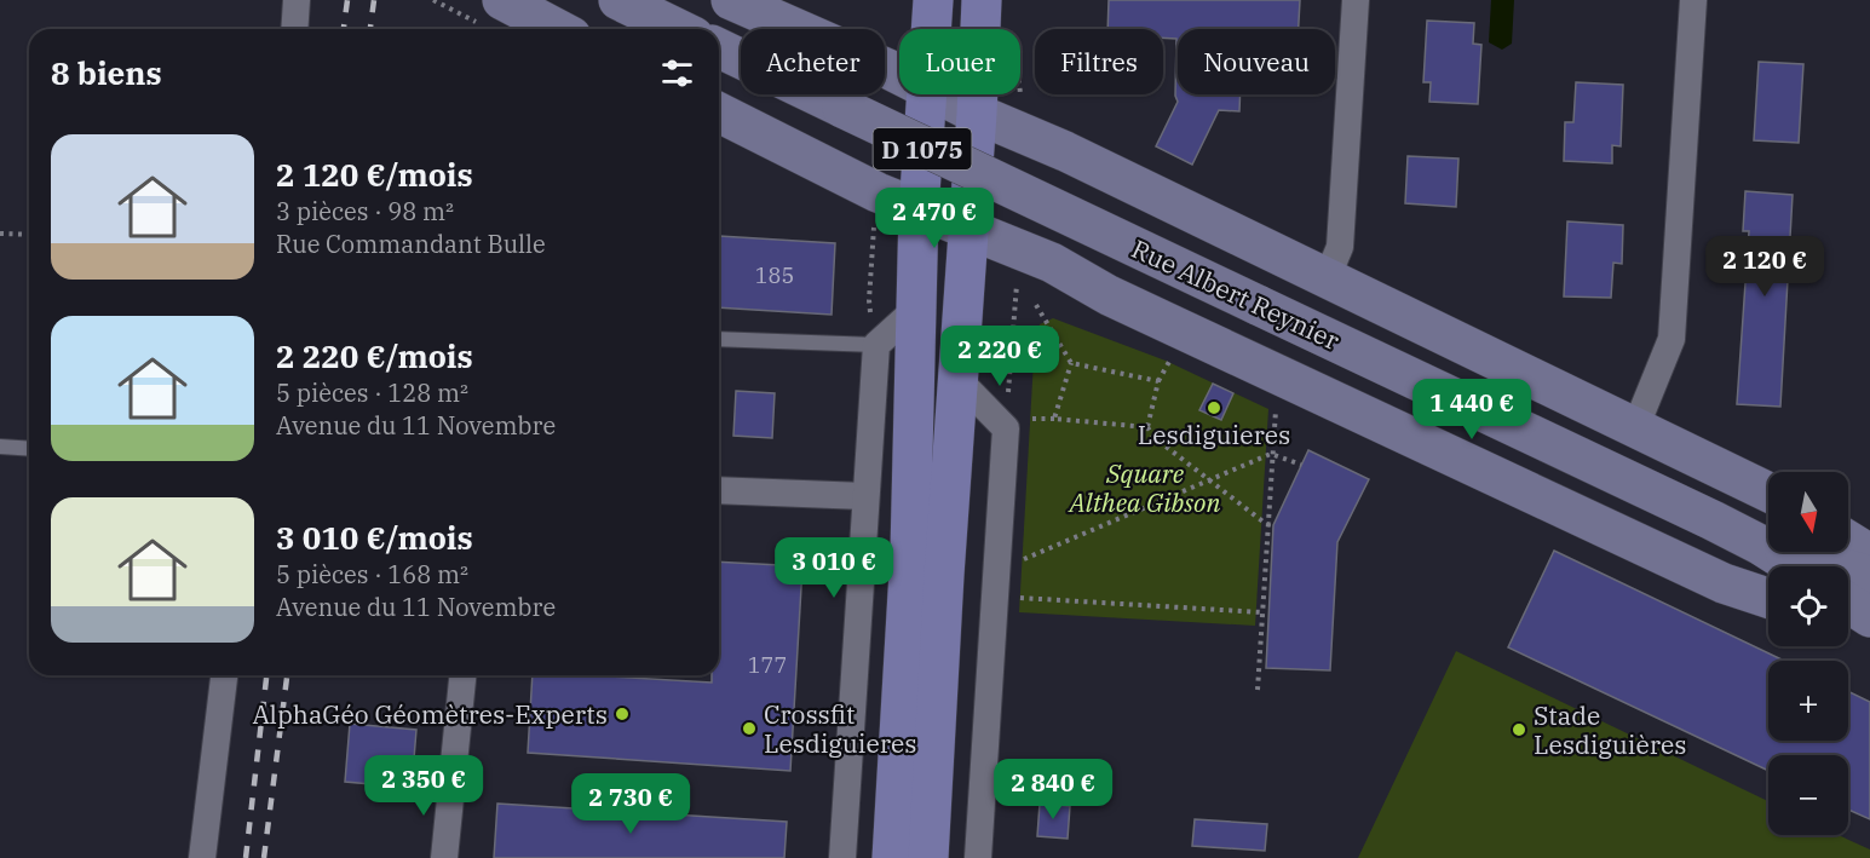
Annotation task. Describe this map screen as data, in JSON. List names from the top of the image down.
{
  "streets": {
    "main road": ["D 1075", "Rue Albert Reynier"]
  },
  "parks": ["Square Althea Gibson"],
  "places": [
    "Lesdiguieres",
    "AlphaGéo Géomètres-Experts",
    "Crossfit Lesdiguieres",
    "Stade Lesdiguières"
  ],
  "house_numbers": ["185", "177"],
  "north": "bottom",
  "page": {
    "chip": [
      "Acheter",
      "Louer",
      "Filtres",
      "Nouveau"
    ],
    "heading": "8 biens",
    "list": [
      {
        "name": "2 120 €/mois",
        "note": "3 pièces · 98 m² · Rue Commandant Bulle"
      },
      {
        "name": "2 220 €/mois",
        "note": "5 pièces · 128 m² · Avenue du 11 Novembre"
      },
      {
        "name": "3 010 €/mois",
        "note": "5 pièces · 168 m² · Avenue du 11 Novembre"
      }
    ],
    "price": [
      "2 470 €",
      "2 120 €",
      "2 220 €",
      "1 440 €",
      "3 010 €",
      "2 350 €",
      "2 840 €",
      "2 730 €"
    ],
    "map_buttons": ["+", "−"]
  }
}
